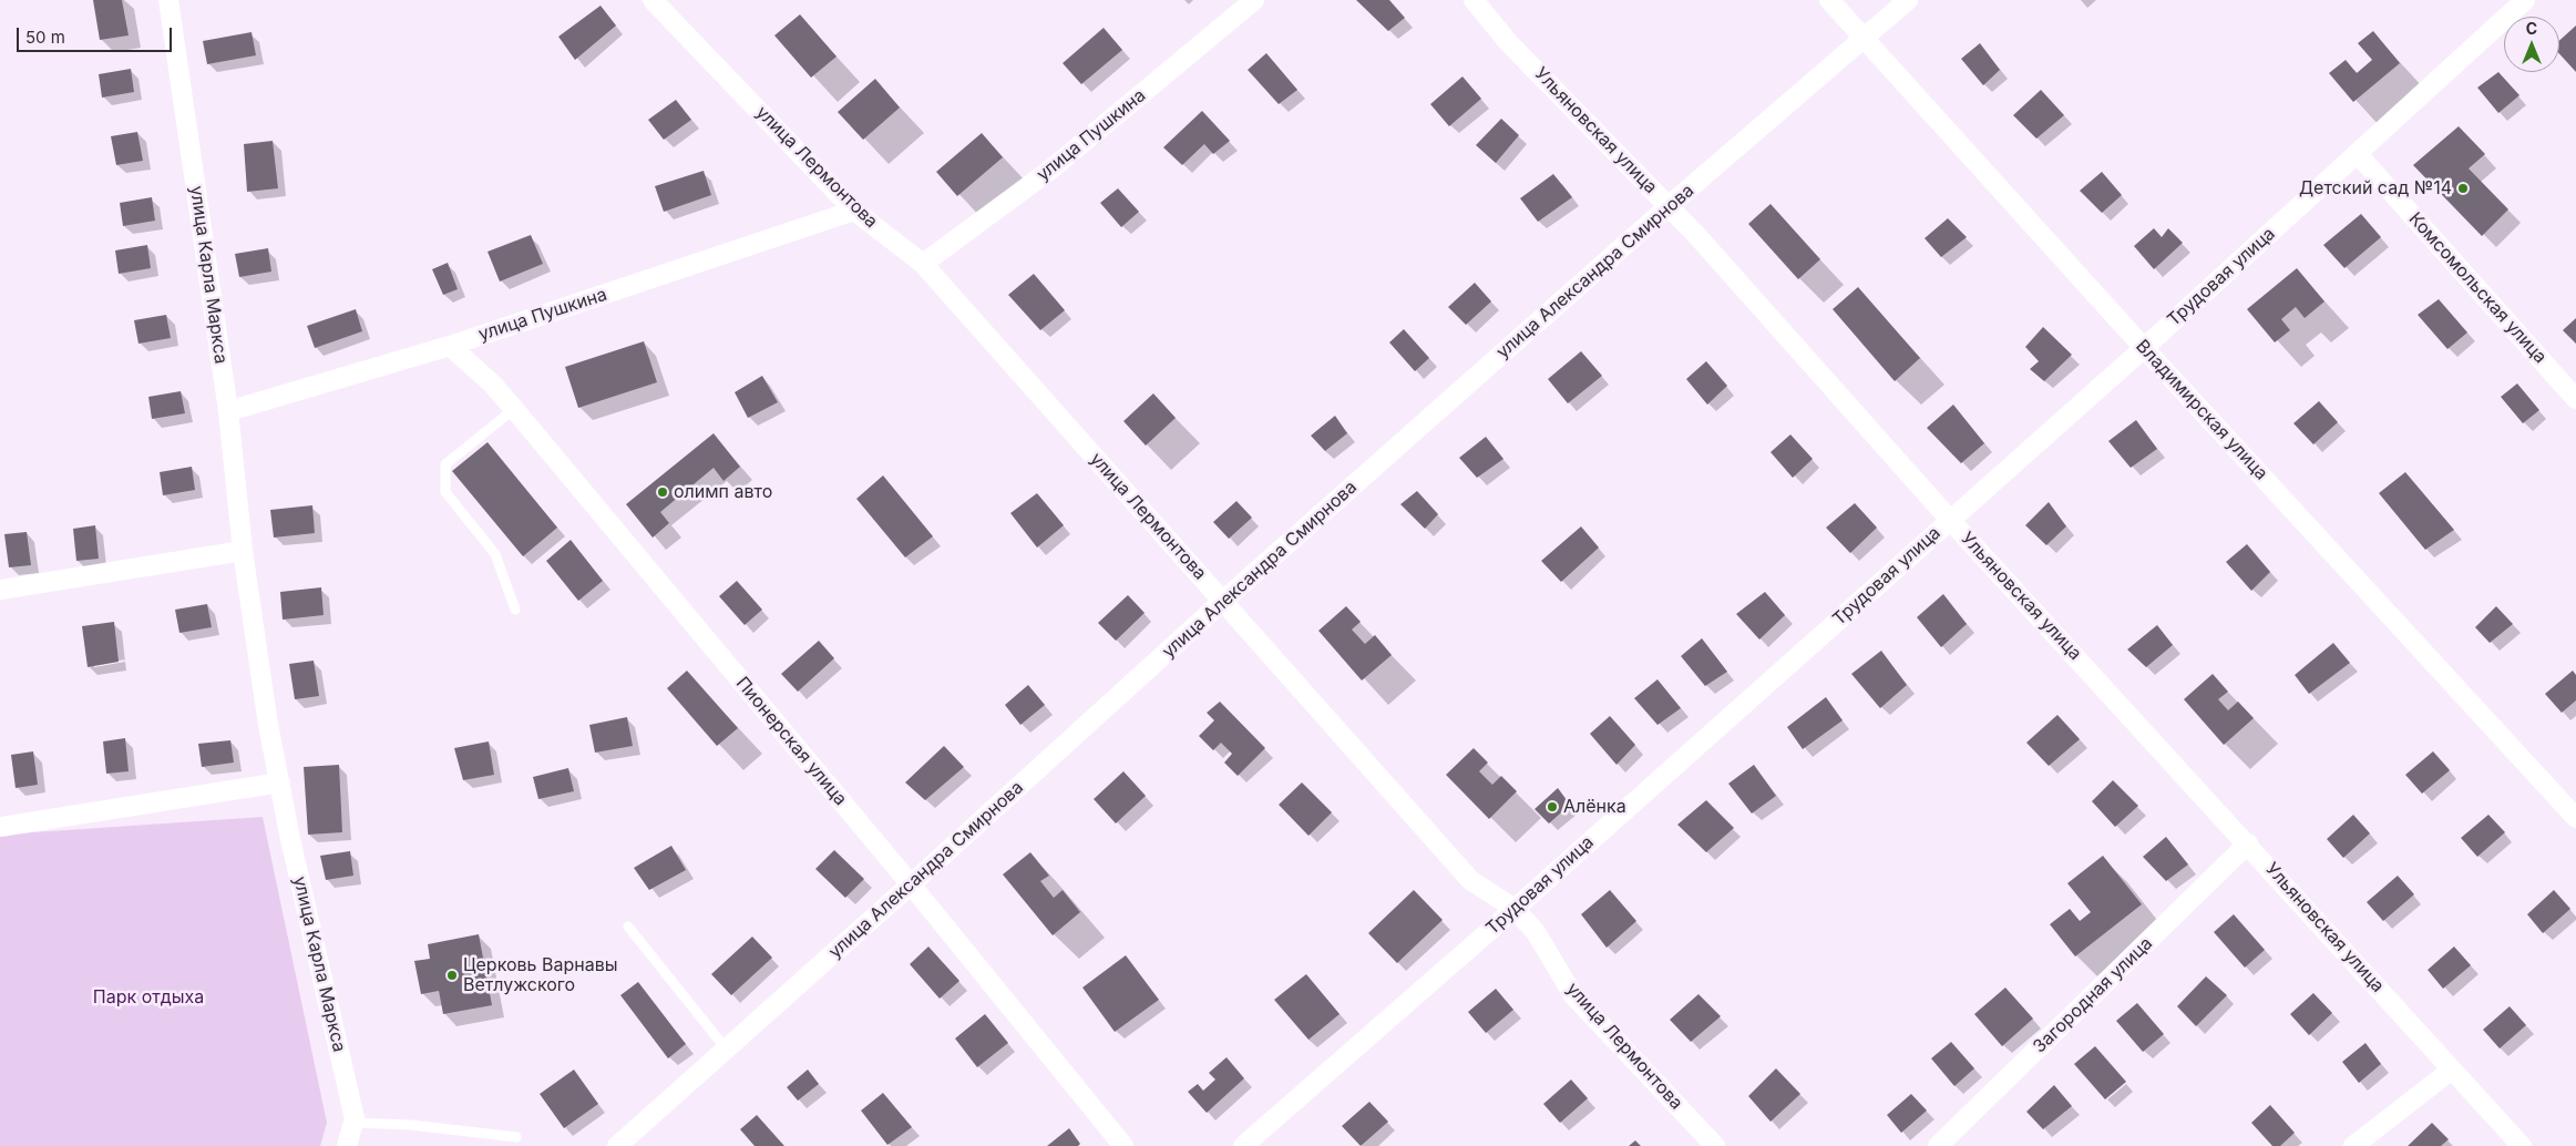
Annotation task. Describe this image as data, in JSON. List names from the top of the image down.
{
  "streets": {
    "street": [
      "Ульяновская улица",
      "улица Пушкина",
      "улица Лермонтова",
      "улица Александра Смирнова",
      "улица Карла Маркса",
      "Трудовая улица",
      "Комсомольская улица",
      "Владимирская улица",
      "Пионерская улица",
      "Загородная улица"
    ]
  },
  "crossings": [
    ["Ульяновская улица", "улица Александра Смирнова"],
    ["Ульяновская улица", "Трудовая улица"],
    ["Ульяновская улица", "Загородная улица"],
    ["улица Пушкина", "улица Лермонтова"],
    ["улица Пушкина", "улица Карла Маркса"],
    ["улица Пушкина", "Пионерская улица"],
    ["улица Лермонтова", "улица Александра Смирнова"],
    ["улица Лермонтова", "Трудовая улица"],
    ["улица Александра Смирнова", "Владимирская улица"],
    ["улица Александра Смирнова", "Пионерская улица"],
    ["Трудовая улица", "Комсомольская улица"],
    ["Трудовая улица", "Владимирская улица"]
  ],
  "parks": ["Парк отдыха"],
  "places": [
    "Детский сад №14",
    "олимп авто",
    "Алёнка",
    "Церковь Варнавы Ветлужского"
  ],
  "scale_bar": "50 m",
  "north": "top"
}
